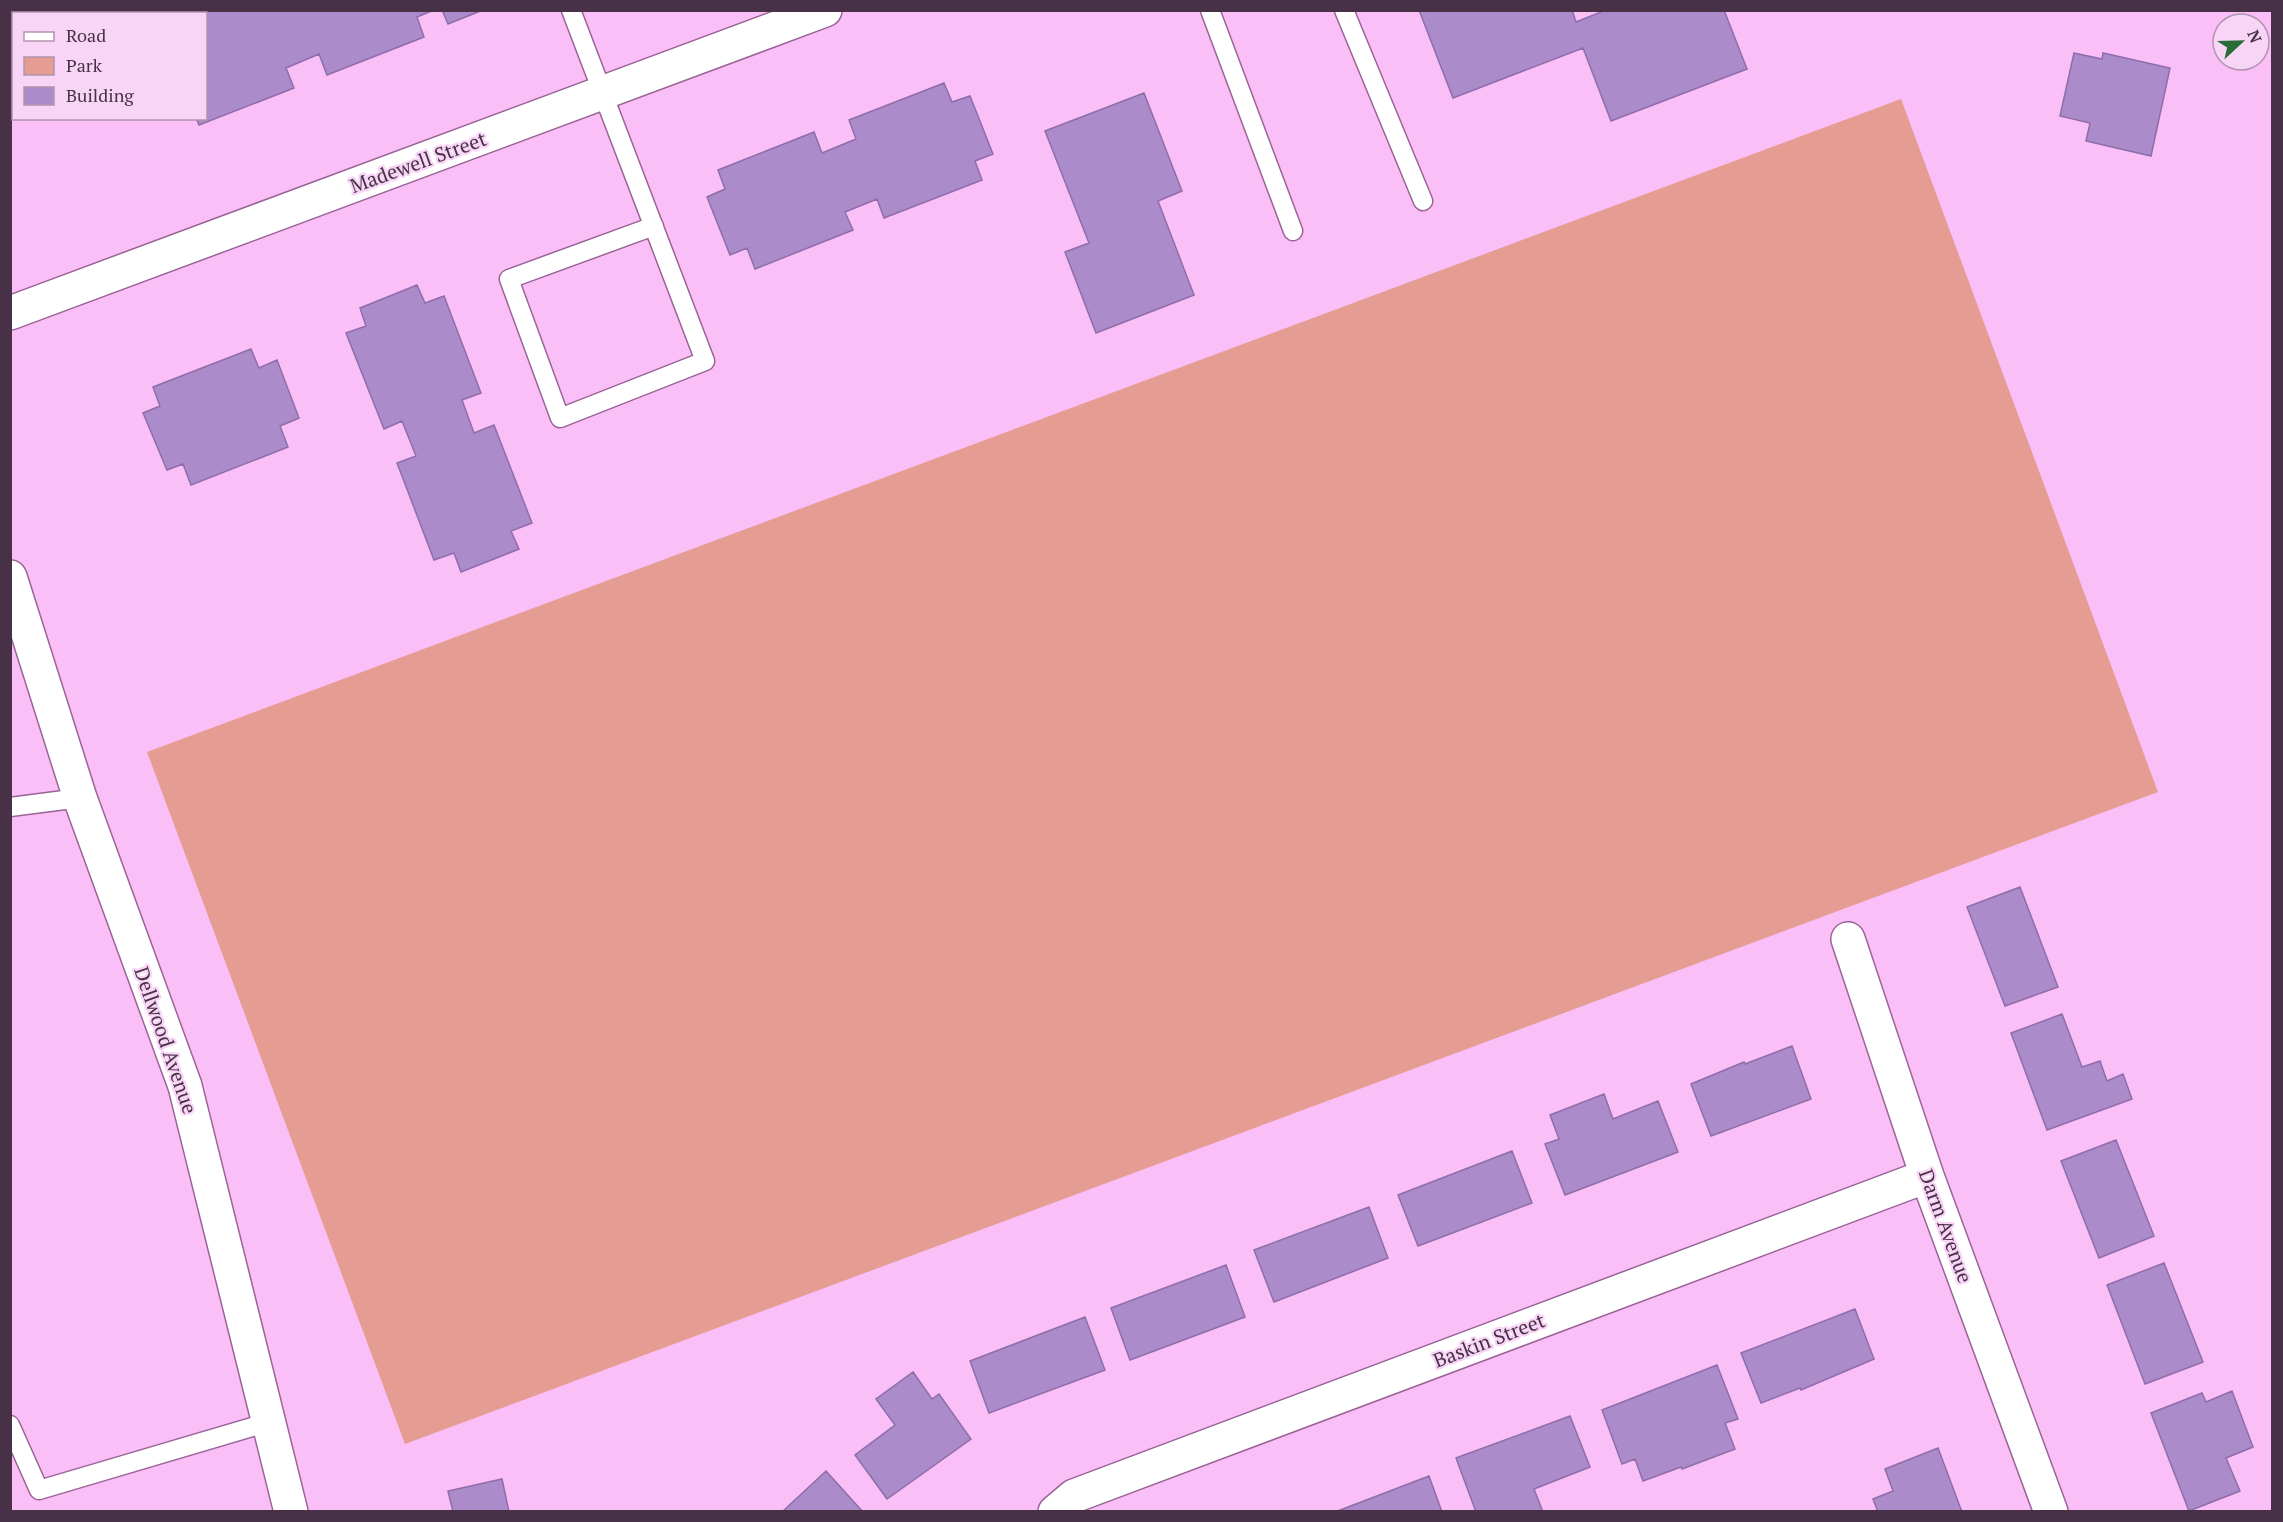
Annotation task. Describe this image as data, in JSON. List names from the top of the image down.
{
  "streets": {
    "street": [
      "Madewell Street",
      "Dellwood Avenue",
      "Darm Avenue",
      "Baskin Street"
    ]
  },
  "crossings": [
    ["Darm Avenue", "Baskin Street"]
  ],
  "legend": ["Road", "Park", "Building"],
  "north": "right"
}
